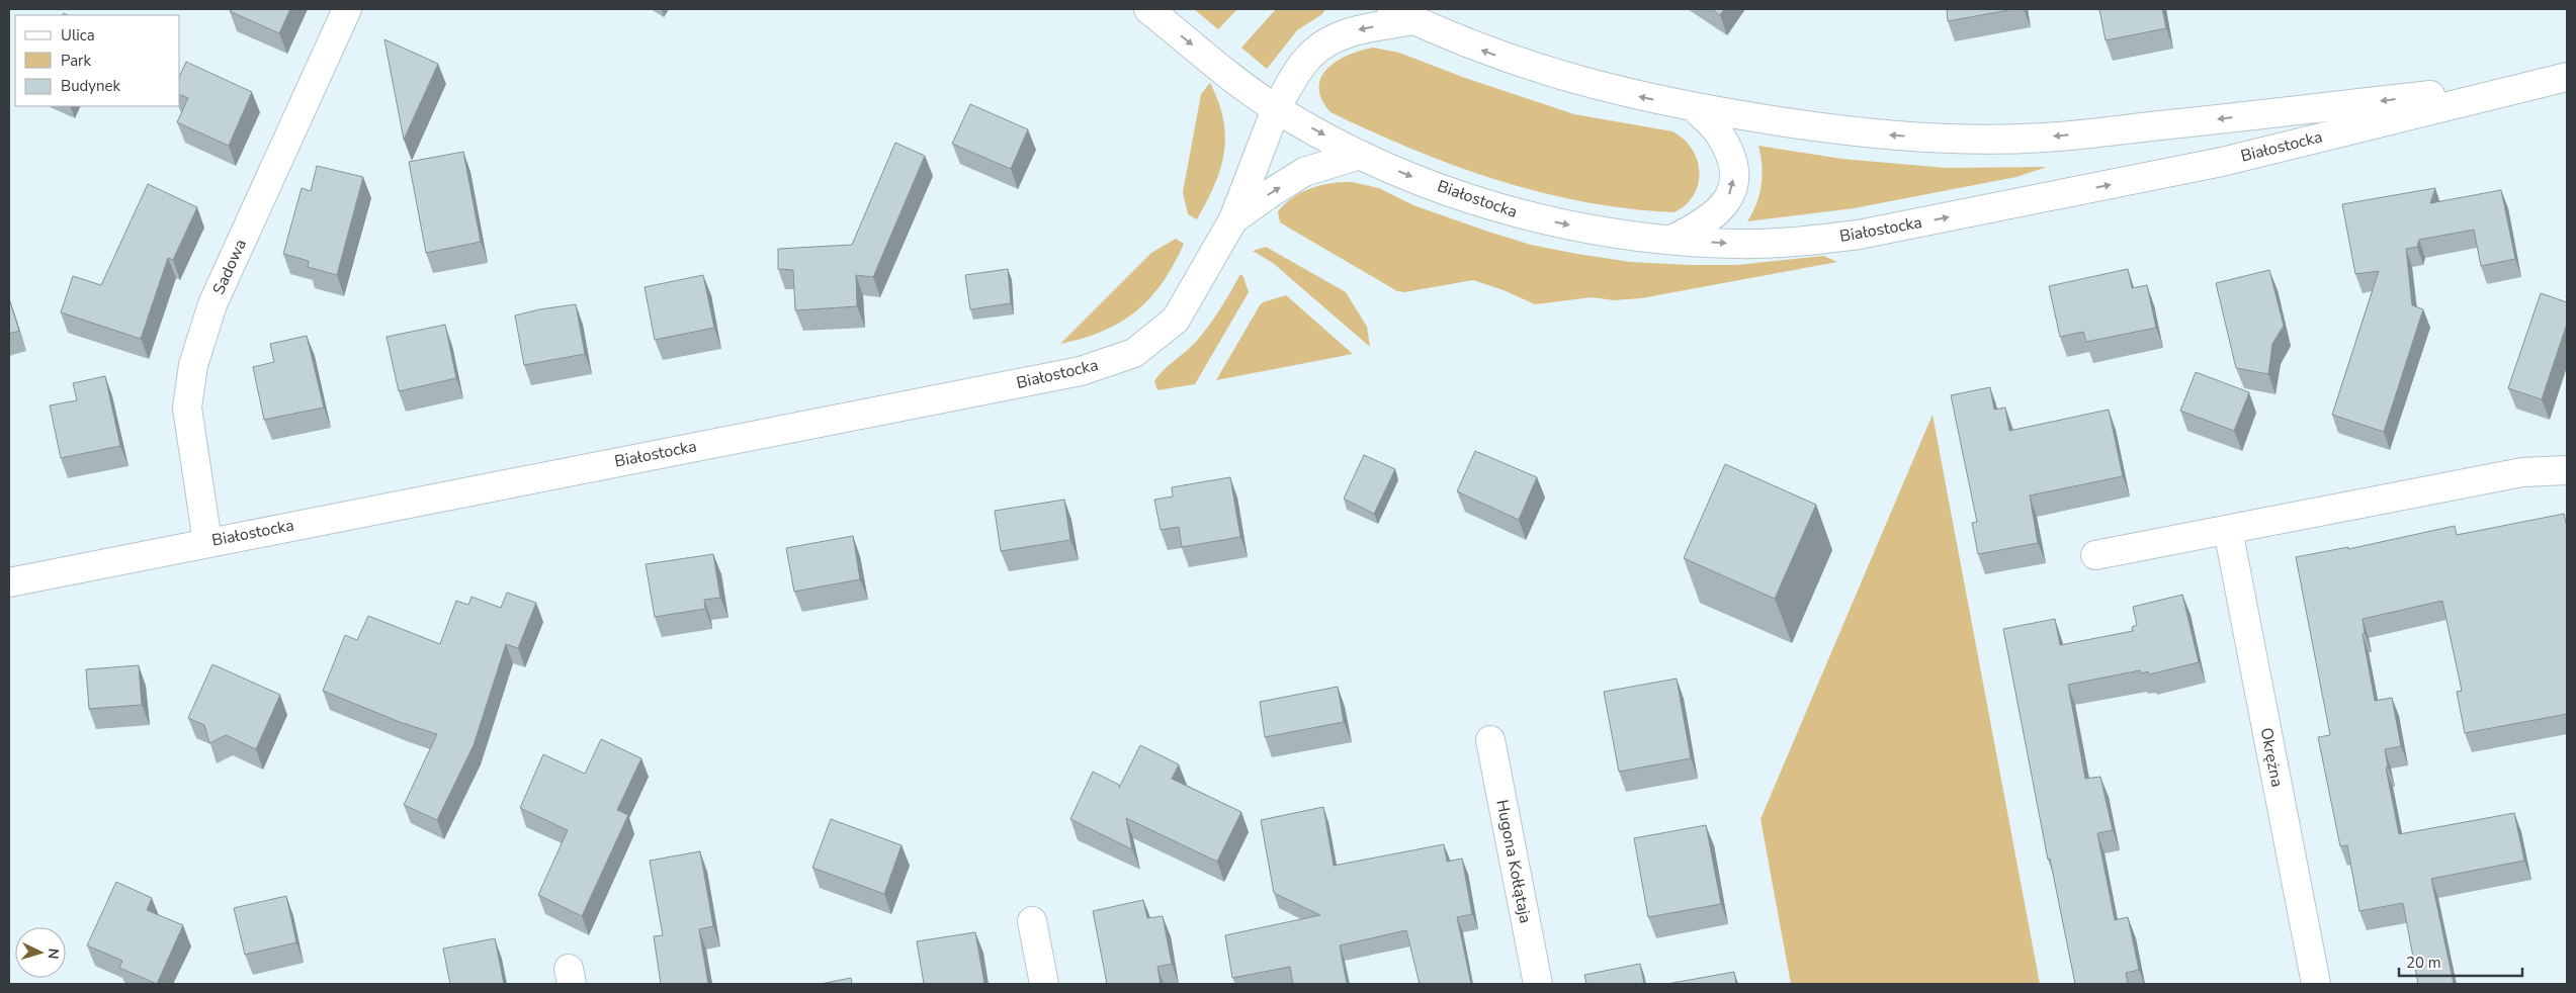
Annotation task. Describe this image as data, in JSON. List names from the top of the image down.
{
  "streets": {
    "street": [
      "Białostocka",
      "Sadowa",
      "Okrężna",
      "Hugona Kołłątaja"
    ]
  },
  "crossings": [
    ["Białostocka", "Sadowa"]
  ],
  "legend": ["Ulica", "Park", "Budynek"],
  "scale_bar": "20 m",
  "north": "right"
}
